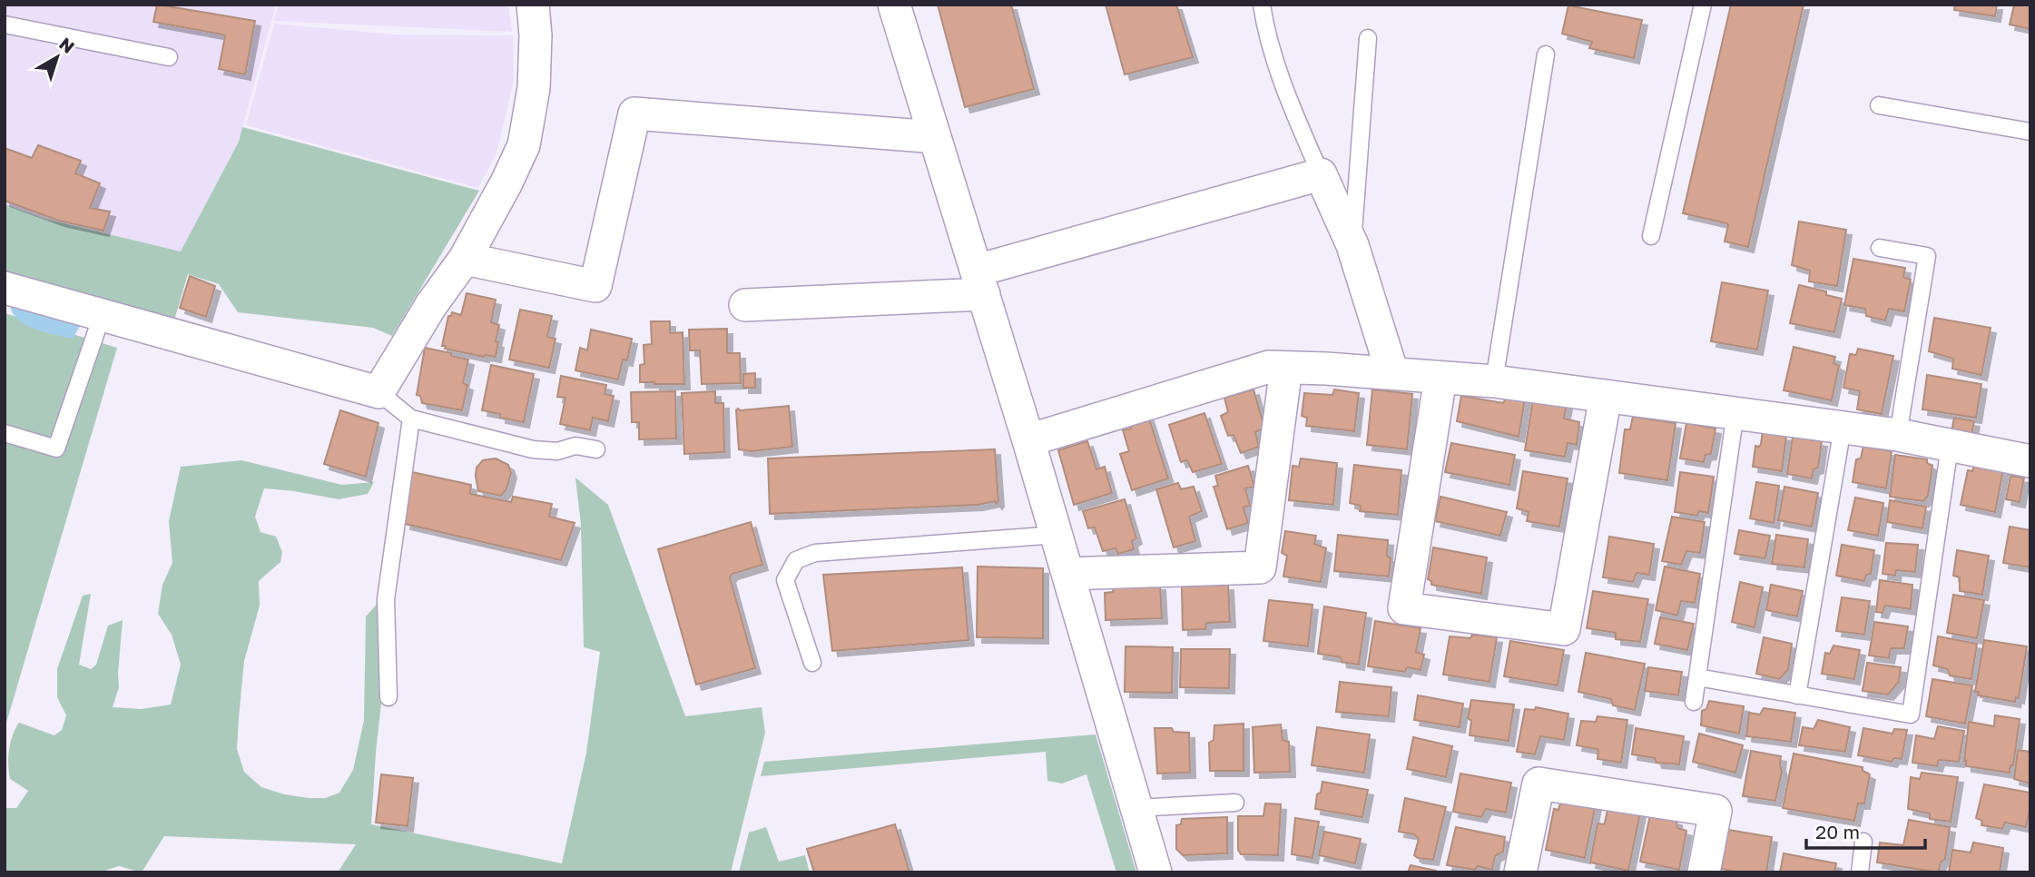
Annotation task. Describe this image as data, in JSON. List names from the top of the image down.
{
  "scale_bar": "20 m",
  "north": "top right"
}
